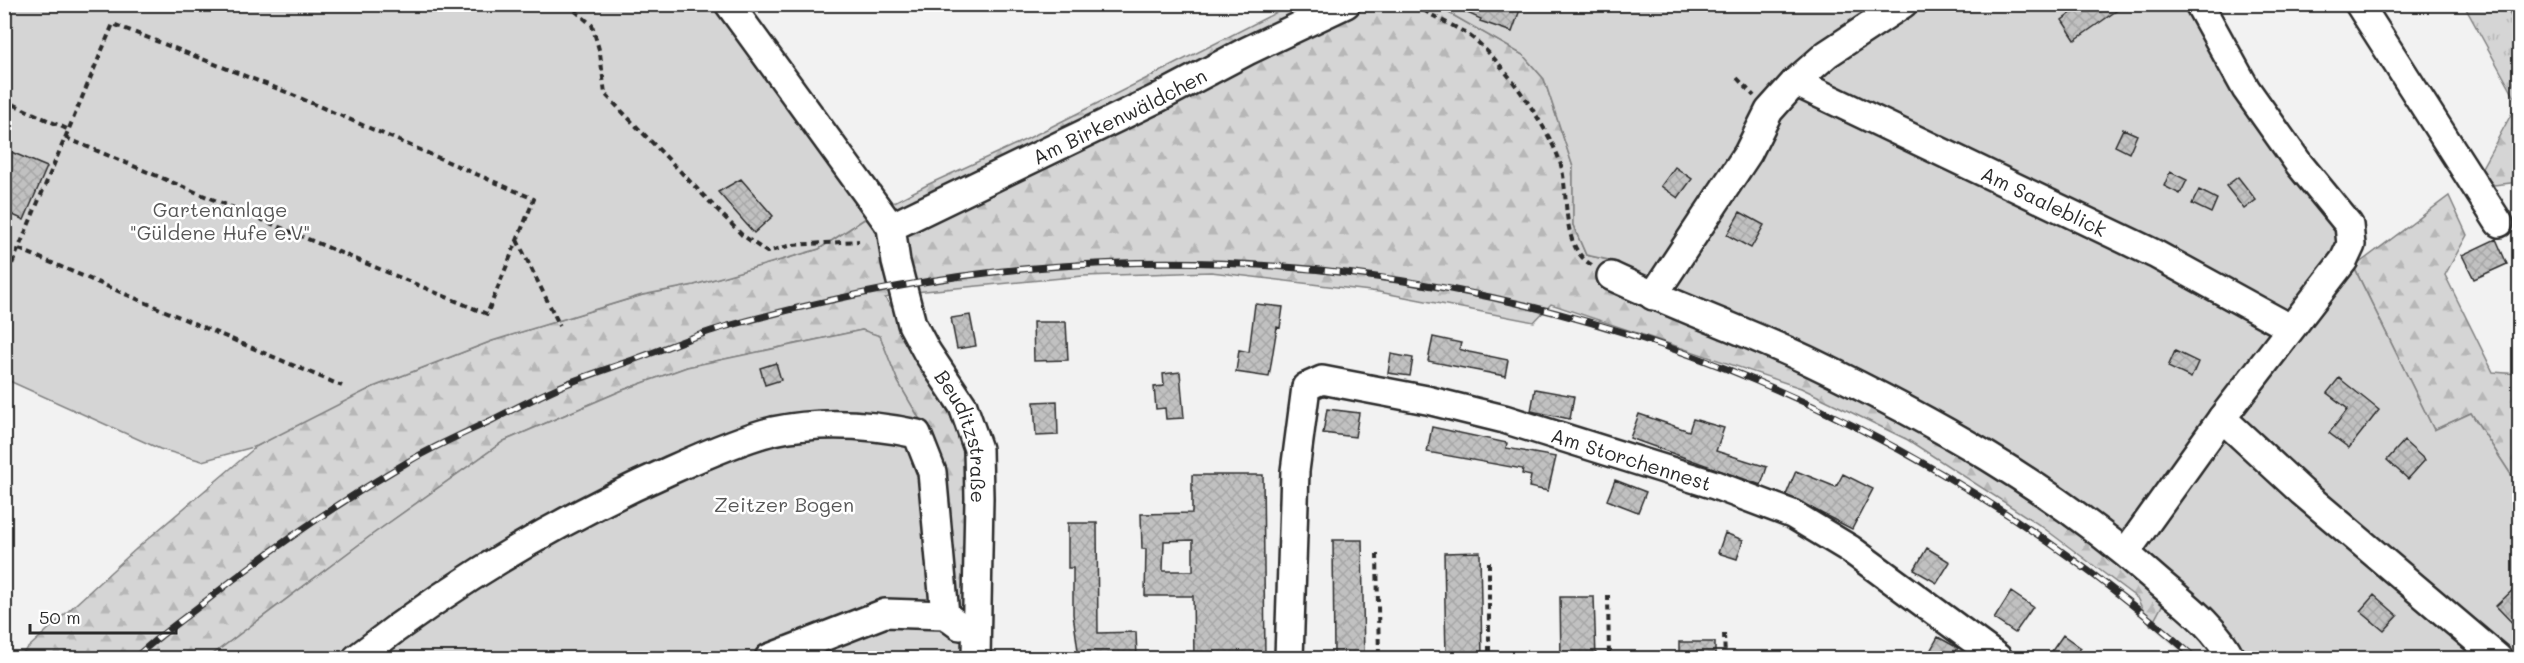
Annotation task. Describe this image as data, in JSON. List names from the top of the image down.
{
  "streets": {
    "street": [
      "Am Birkenwäldchen",
      "Am Saaleblick",
      "Beuditzstraße",
      "Am Storchennest"
    ]
  },
  "crossings": [
    ["Am Birkenwäldchen", "Beuditzstraße"]
  ],
  "parks": ["Gartenanlage \"Güldene Hufe e.V\"", "Zeitzer Bogen"],
  "scale_bar": "50 m"
}
